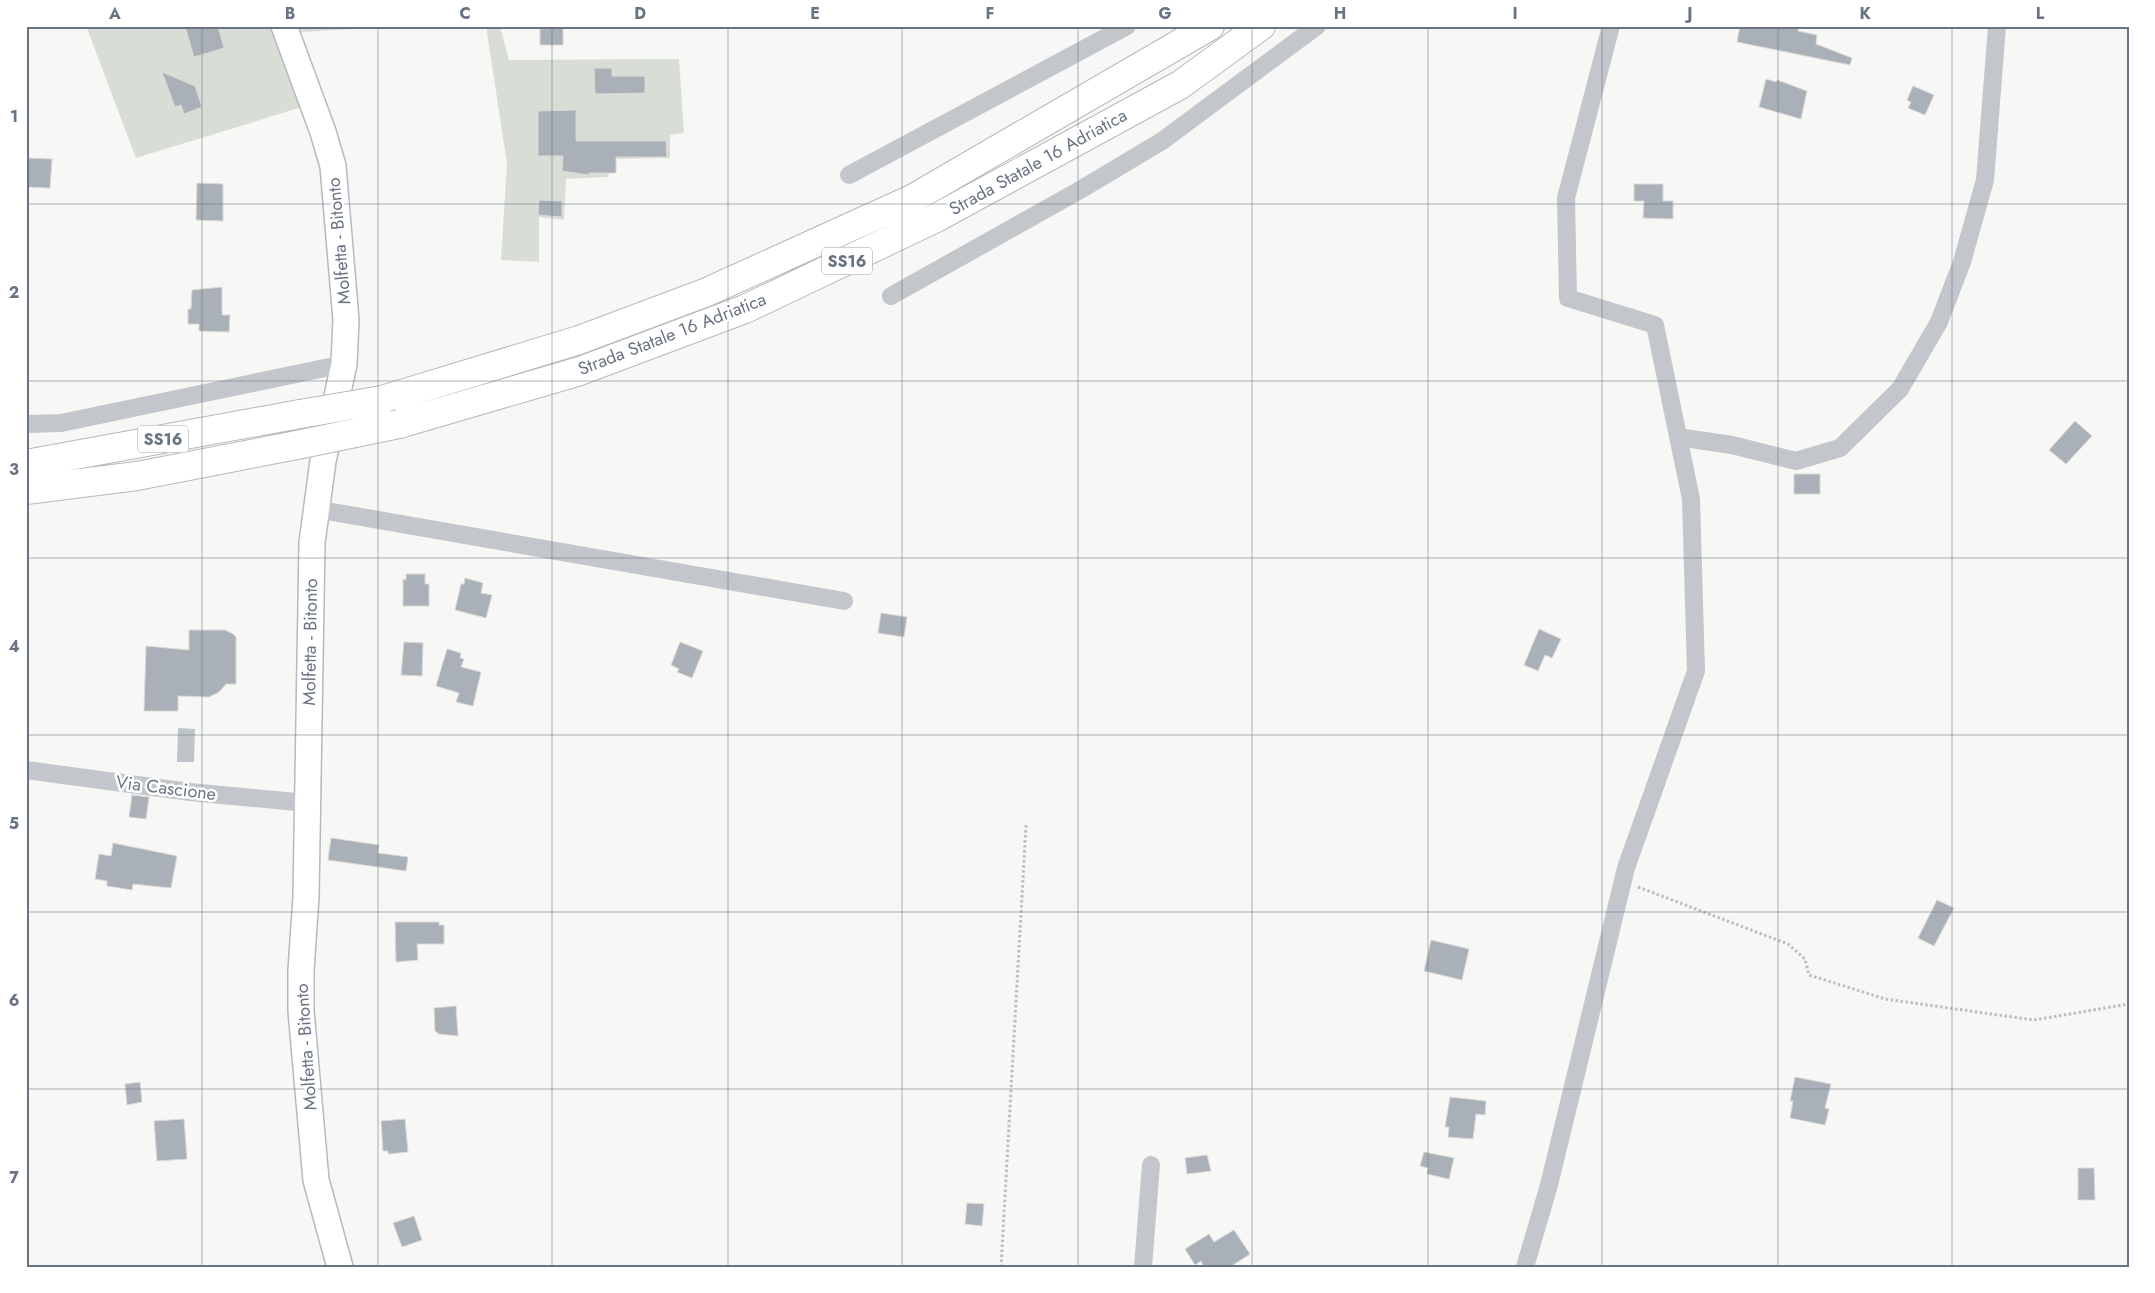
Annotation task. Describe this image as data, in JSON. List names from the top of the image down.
{
  "streets": {
    "highway": ["Strada Statale 16 Adriatica", "SS16"],
    "main road": ["Molfetta - Bitonto"],
    "street": ["Via Cascione"]
  },
  "crossings": [
    ["Molfetta - Bitonto", "Via Cascione"]
  ],
  "grid": {
    "columns": [
      "A",
      "B",
      "C",
      "D",
      "E",
      "F",
      "G",
      "H",
      "I",
      "J",
      "K",
      "L"
    ],
    "rows": [
      "1",
      "2",
      "3",
      "4",
      "5",
      "6",
      "7"
    ]
  }
}
